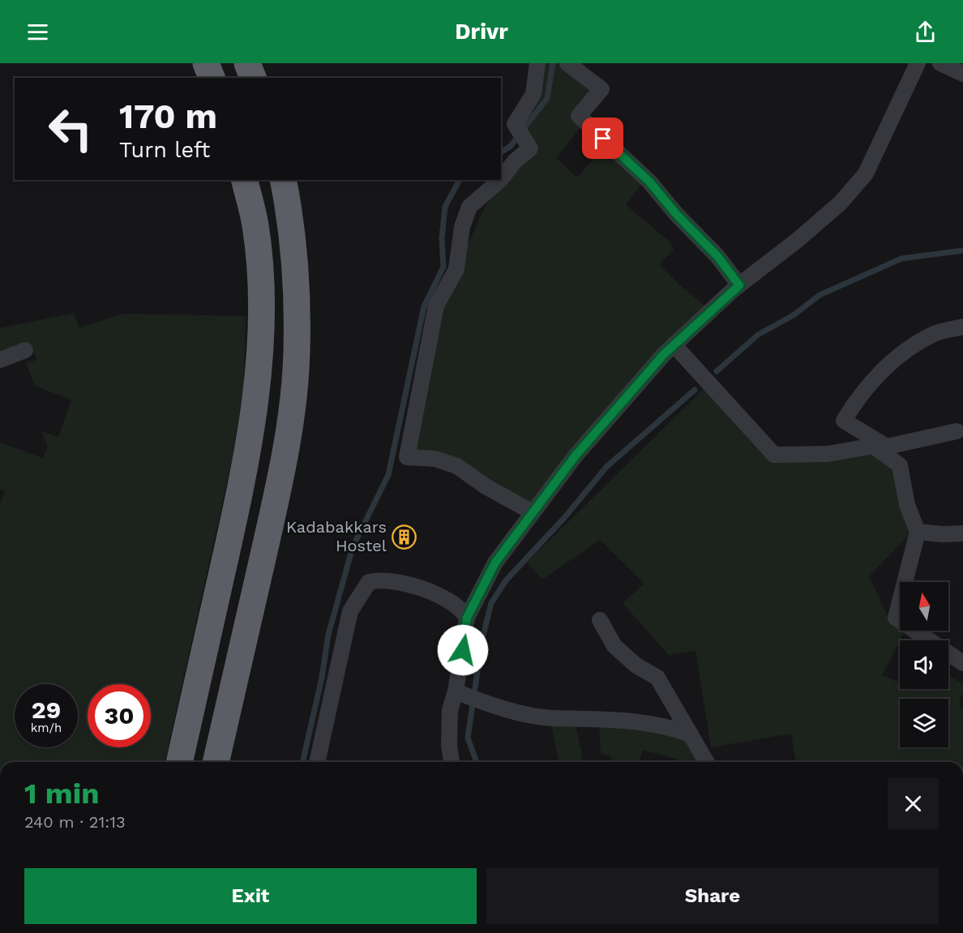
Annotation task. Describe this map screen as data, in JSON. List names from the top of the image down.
{
  "places": {
    "building": ["Kadabakkars Hostel"]
  },
  "north": "top",
  "page": {
    "header": "Drivr",
    "turn": ["170 m", "Turn left"],
    "speed": "29 km/h",
    "limit": "30",
    "heading": ["1 min", "240 m · 21:13"],
    "buttons": ["Exit", "Share"]
  }
}
